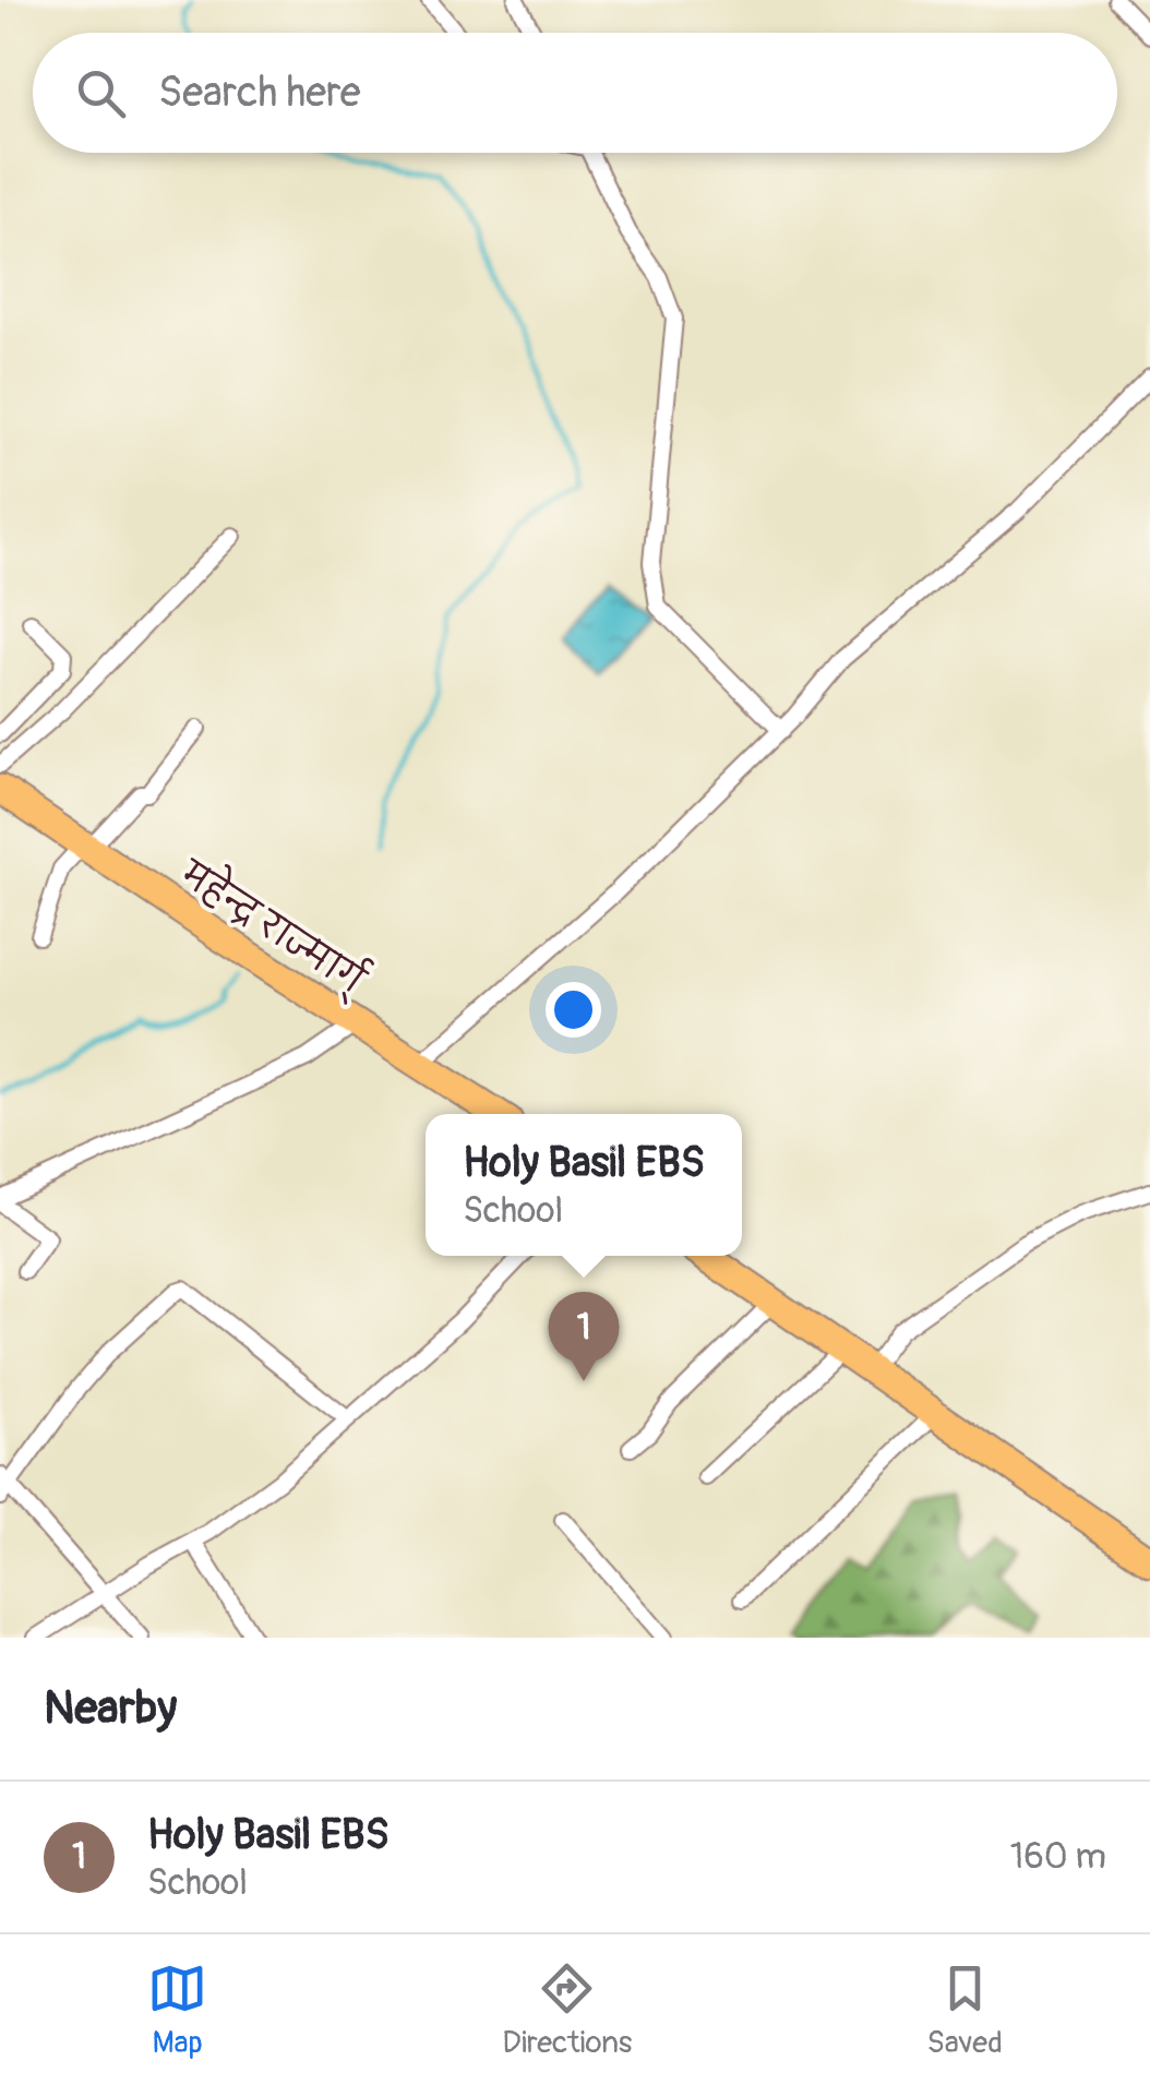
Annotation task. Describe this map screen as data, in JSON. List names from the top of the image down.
{
  "streets": {
    "highway": ["महेन्द्र राज्मार्ग्"]
  },
  "page": {
    "search": "Search here",
    "popup": ["Holy Basil EBS", "School"],
    "pins": "1",
    "heading": "Nearby",
    "list": [
      {
        "mark": "1",
        "name": "Holy Basil EBS",
        "note": "School",
        "value": "160 m"
      }
    ],
    "nav": ["Map", "Directions", "Saved"]
  }
}
